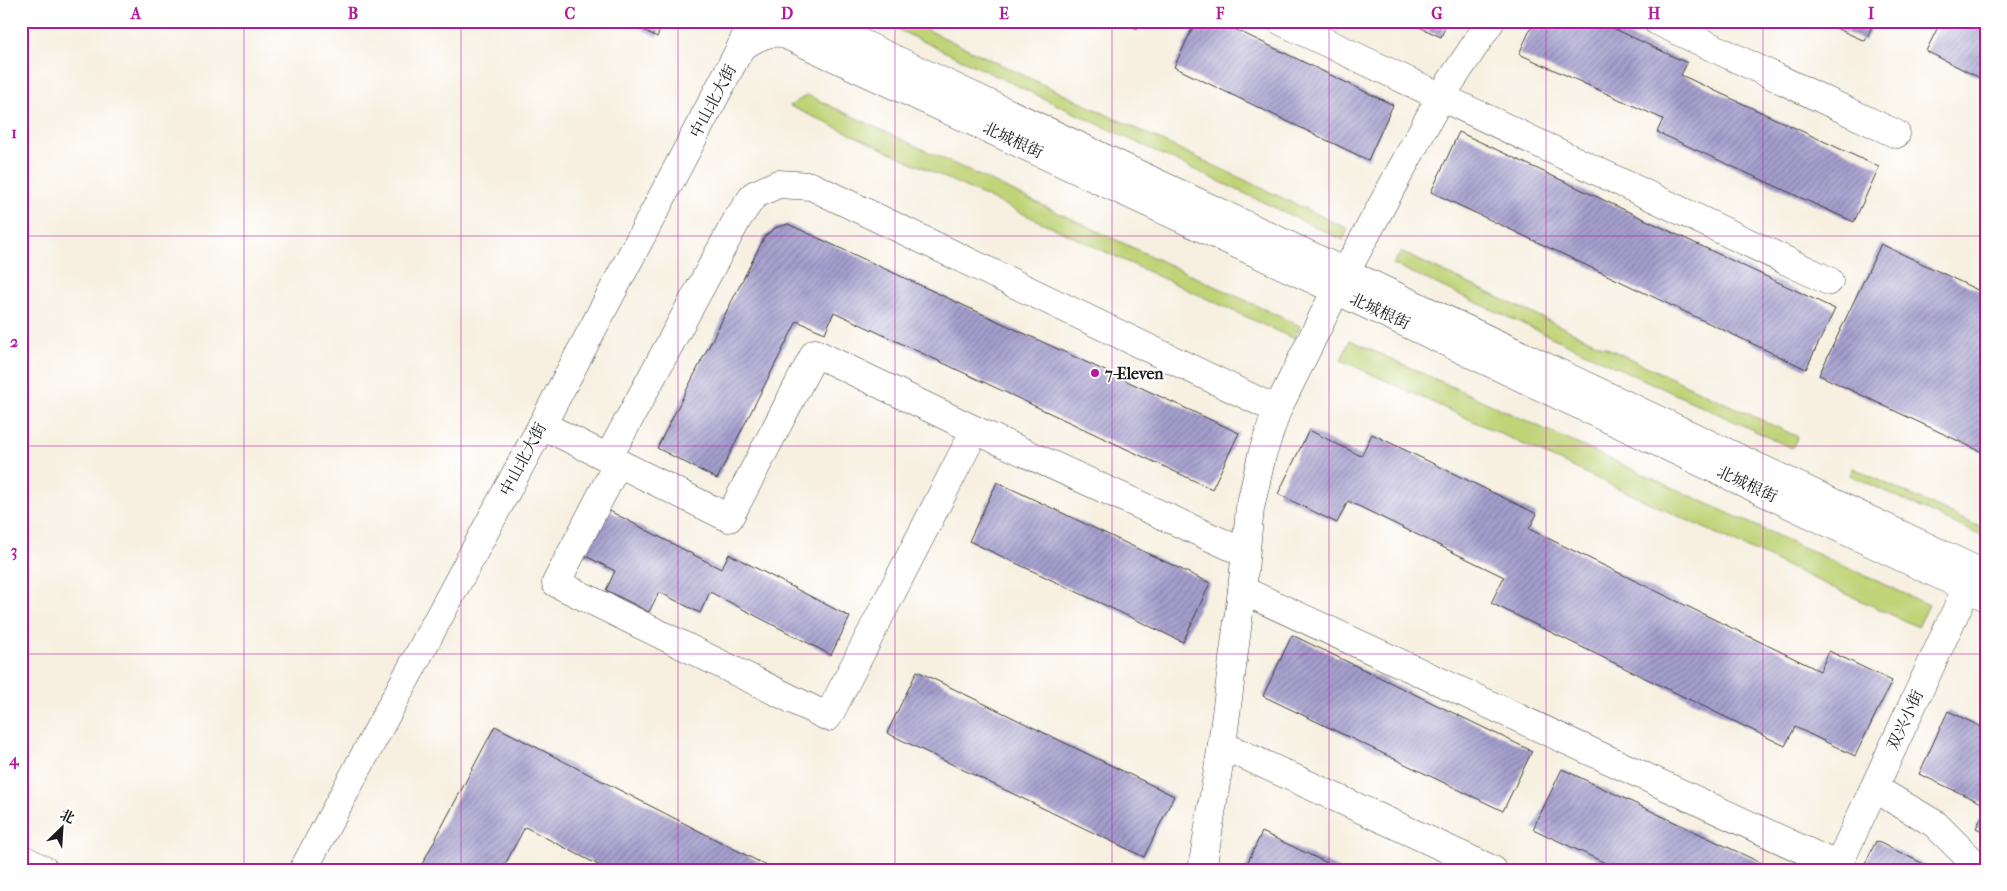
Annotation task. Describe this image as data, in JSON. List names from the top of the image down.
{
  "streets": {
    "street": ["中山北大街", "北城根街", "双兴小街"]
  },
  "crossings": [
    ["中山北大街", "北城根街"],
    ["北城根街", "双兴小街"]
  ],
  "places": ["7-Eleven"],
  "north": "top right",
  "grid": {
    "columns": [
      "A",
      "B",
      "C",
      "D",
      "E",
      "F",
      "G",
      "H",
      "I"
    ],
    "rows": [
      "1",
      "2",
      "3",
      "4"
    ]
  }
}
